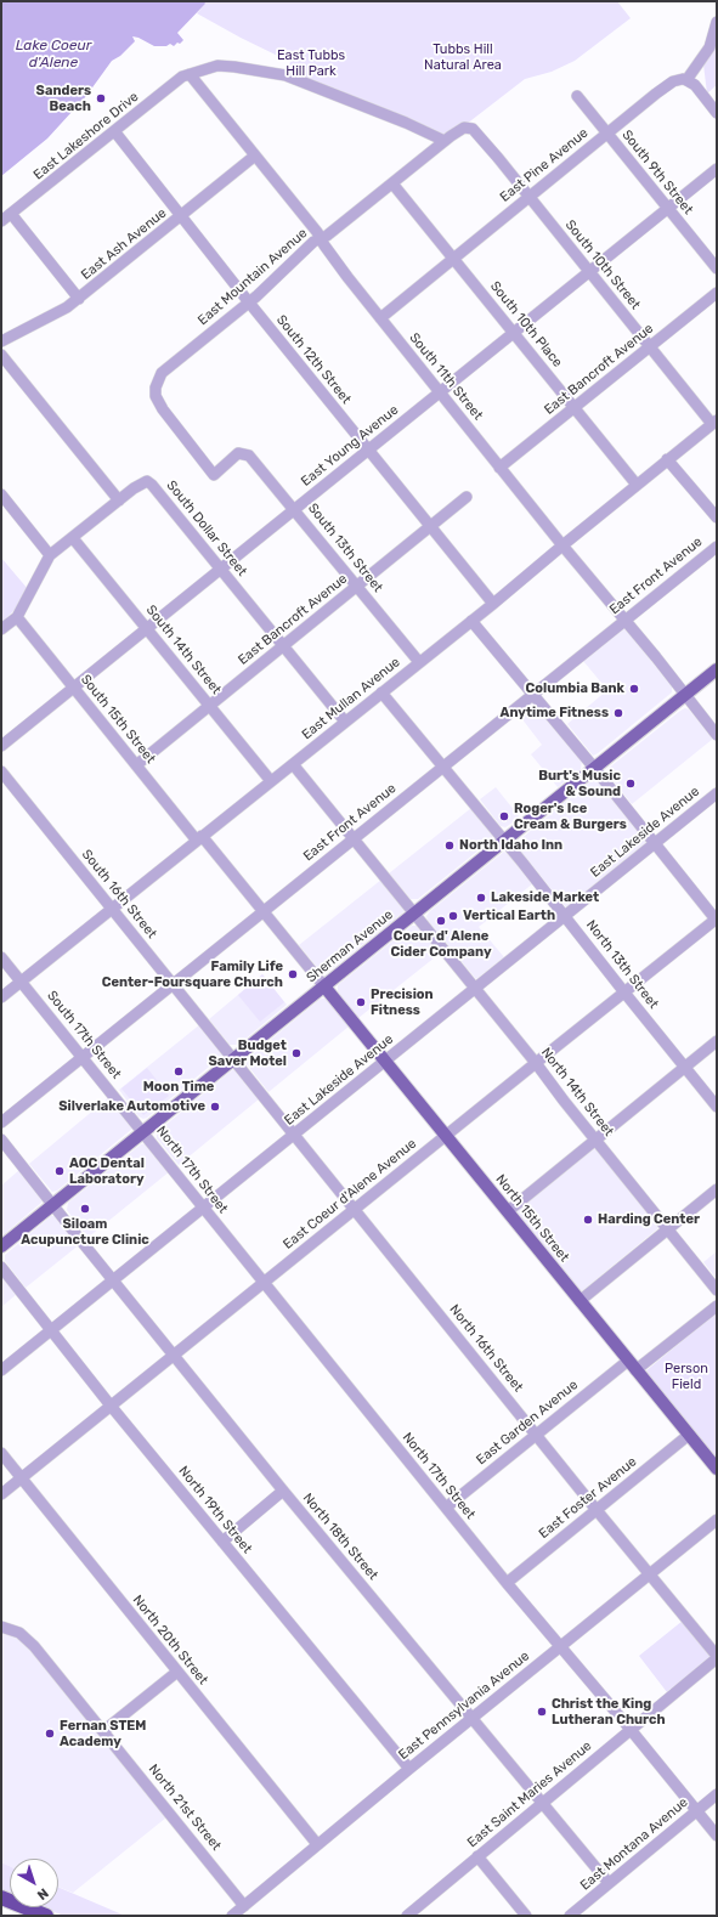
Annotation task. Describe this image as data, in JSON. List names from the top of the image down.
{
  "streets": {
    "main road": ["Sherman Avenue", "North 15th Street"],
    "street": [
      "East Lakeshore Drive",
      "East Pine Avenue",
      "South 9th Street",
      "East Ash Avenue",
      "South 10th Street",
      "East Mountain Avenue",
      "South 10th Place",
      "South 12th Street",
      "East Bancroft Avenue",
      "South 11th Street",
      "East Young Avenue",
      "South Dollar Street",
      "South 13th Street",
      "East Front Avenue",
      "South 14th Street",
      "East Mullan Avenue",
      "South 15th Street",
      "East Lakeside Avenue",
      "South 16th Street",
      "North 13th Street",
      "South 17th Street",
      "North 14th Street",
      "North 17th Street",
      "East Coeur d'Alene Avenue",
      "North 16th Street",
      "East Garden Avenue",
      "East Foster Avenue",
      "North 19th Street",
      "North 18th Street",
      "North 20th Street",
      "East Pennsylvania Avenue",
      "East Saint Maries Avenue",
      "North 21st Street",
      "East Montana Avenue"
    ]
  },
  "crossings": [
    ["East Lakeshore Drive", "South 12th Street"],
    ["East Lakeshore Drive", "South 11th Street"],
    ["East Pine Avenue", "South 9th Street"],
    ["East Pine Avenue", "South 10th Street"],
    ["East Pine Avenue", "South 10th Place"],
    ["East Pine Avenue", "South 11th Street"],
    ["South 9th Street", "East Young Avenue"],
    ["East Ash Avenue", "South 12th Street"],
    ["East Ash Avenue", "South 11th Street"],
    ["South 10th Street", "East Mountain Avenue"],
    ["South 10th Street", "East Bancroft Avenue"],
    ["South 10th Street", "East Young Avenue"],
    ["South 10th Street", "East Mullan Avenue"],
    ["East Mountain Avenue", "South 10th Place"],
    ["East Mountain Avenue", "South 12th Street"],
    ["East Mountain Avenue", "South 11th Street"],
    ["East Mountain Avenue", "South 13th Street"],
    ["South 10th Place", "East Bancroft Avenue"],
    ["South 10th Place", "East Young Avenue"],
    ["South 10th Place", "East Mullan Avenue"],
    ["South 12th Street", "East Bancroft Avenue"],
    ["South 12th Street", "East Young Avenue"],
    ["South 12th Street", "East Mullan Avenue"],
    ["East Bancroft Avenue", "South 11th Street"],
    ["East Bancroft Avenue", "South Dollar Street"],
    ["East Bancroft Avenue", "South 13th Street"],
    ["East Bancroft Avenue", "South 14th Street"],
    ["East Bancroft Avenue", "South 15th Street"],
    ["South 11th Street", "East Young Avenue"],
    ["South 11th Street", "East Front Avenue"],
    ["South 11th Street", "East Mullan Avenue"],
    ["South 11th Street", "Sherman Avenue"],
    ["East Young Avenue", "South Dollar Street"],
    ["East Young Avenue", "South 13th Street"],
    ["East Young Avenue", "South 14th Street"],
    ["East Young Avenue", "South 15th Street"],
    ["South Dollar Street", "East Mullan Avenue"],
    ["South 13th Street", "East Mullan Avenue"],
    ["East Front Avenue", "South 15th Street"],
    ["East Front Avenue", "South 16th Street"],
    ["East Front Avenue", "South 17th Street"],
    ["South 14th Street", "East Mullan Avenue"],
    ["East Mullan Avenue", "South 15th Street"],
    ["East Mullan Avenue", "South 16th Street"],
    ["East Mullan Avenue", "South 17th Street"],
    ["South 15th Street", "Sherman Avenue"],
    ["South 15th Street", "North 15th Street"],
    ["East Lakeside Avenue", "North 13th Street"],
    ["East Lakeside Avenue", "North 14th Street"],
    ["East Lakeside Avenue", "North 17th Street"],
    ["East Lakeside Avenue", "North 15th Street"],
    ["East Lakeside Avenue", "North 16th Street"],
    ["East Lakeside Avenue", "North 19th Street"],
    ["East Lakeside Avenue", "North 18th Street"],
    ["South 16th Street", "Sherman Avenue"],
    ["South 16th Street", "North 16th Street"],
    ["Sherman Avenue", "North 13th Street"],
    ["Sherman Avenue", "South 17th Street"],
    ["Sherman Avenue", "North 14th Street"],
    ["Sherman Avenue", "North 17th Street"],
    ["Sherman Avenue", "North 15th Street"],
    ["Sherman Avenue", "North 16th Street"],
    ["Sherman Avenue", "North 18th Street"],
    ["North 13th Street", "East Coeur d'Alene Avenue"],
    ["South 17th Street", "North 17th Street"],
    ["North 14th Street", "East Coeur d'Alene Avenue"],
    ["North 17th Street", "East Coeur d'Alene Avenue"],
    ["North 17th Street", "East Garden Avenue"],
    ["North 17th Street", "East Foster Avenue"],
    ["North 17th Street", "East Pennsylvania Avenue"],
    ["North 17th Street", "East Saint Maries Avenue"],
    ["North 17th Street", "East Montana Avenue"],
    ["East Coeur d'Alene Avenue", "North 15th Street"],
    ["East Coeur d'Alene Avenue", "North 16th Street"],
    ["East Coeur d'Alene Avenue", "North 19th Street"],
    ["East Coeur d'Alene Avenue", "North 18th Street"],
    ["East Coeur d'Alene Avenue", "North 20th Street"],
    ["North 15th Street", "East Garden Avenue"],
    ["North 15th Street", "East Foster Avenue"],
    ["North 16th Street", "East Garden Avenue"],
    ["North 16th Street", "East Foster Avenue"],
    ["North 16th Street", "East Pennsylvania Avenue"],
    ["North 16th Street", "East Saint Maries Avenue"],
    ["North 19th Street", "East Pennsylvania Avenue"],
    ["North 18th Street", "East Pennsylvania Avenue"],
    ["North 18th Street", "East Saint Maries Avenue"],
    ["North 18th Street", "East Montana Avenue"],
    ["North 20th Street", "East Pennsylvania Avenue"],
    ["East Pennsylvania Avenue", "North 21st Street"]
  ],
  "water": ["Lake Coeur d'Alene"],
  "parks": ["Tubbs Hill Natural Area", "East Tubbs Hill Park", "Person Field"],
  "places": [
    "Sanders Beach",
    "Columbia Bank",
    "Anytime Fitness",
    "Burt's Music & Sound",
    "Roger's Ice Cream & Burgers",
    "North Idaho Inn",
    "Lakeside Market",
    "Vertical Earth",
    "Coeur d' Alene Cider Company",
    "Family Life Center-Foursquare Church",
    "Precision Fitness",
    "Budget Saver Motel",
    "Moon Time",
    "Silverlake Automotive",
    "AOC Dental Laboratory",
    "Siloam Acupuncture Clinic",
    "Harding Center",
    "Christ the King Lutheran Church",
    "Fernan STEM Academy"
  ],
  "north": "bottom right"
}
